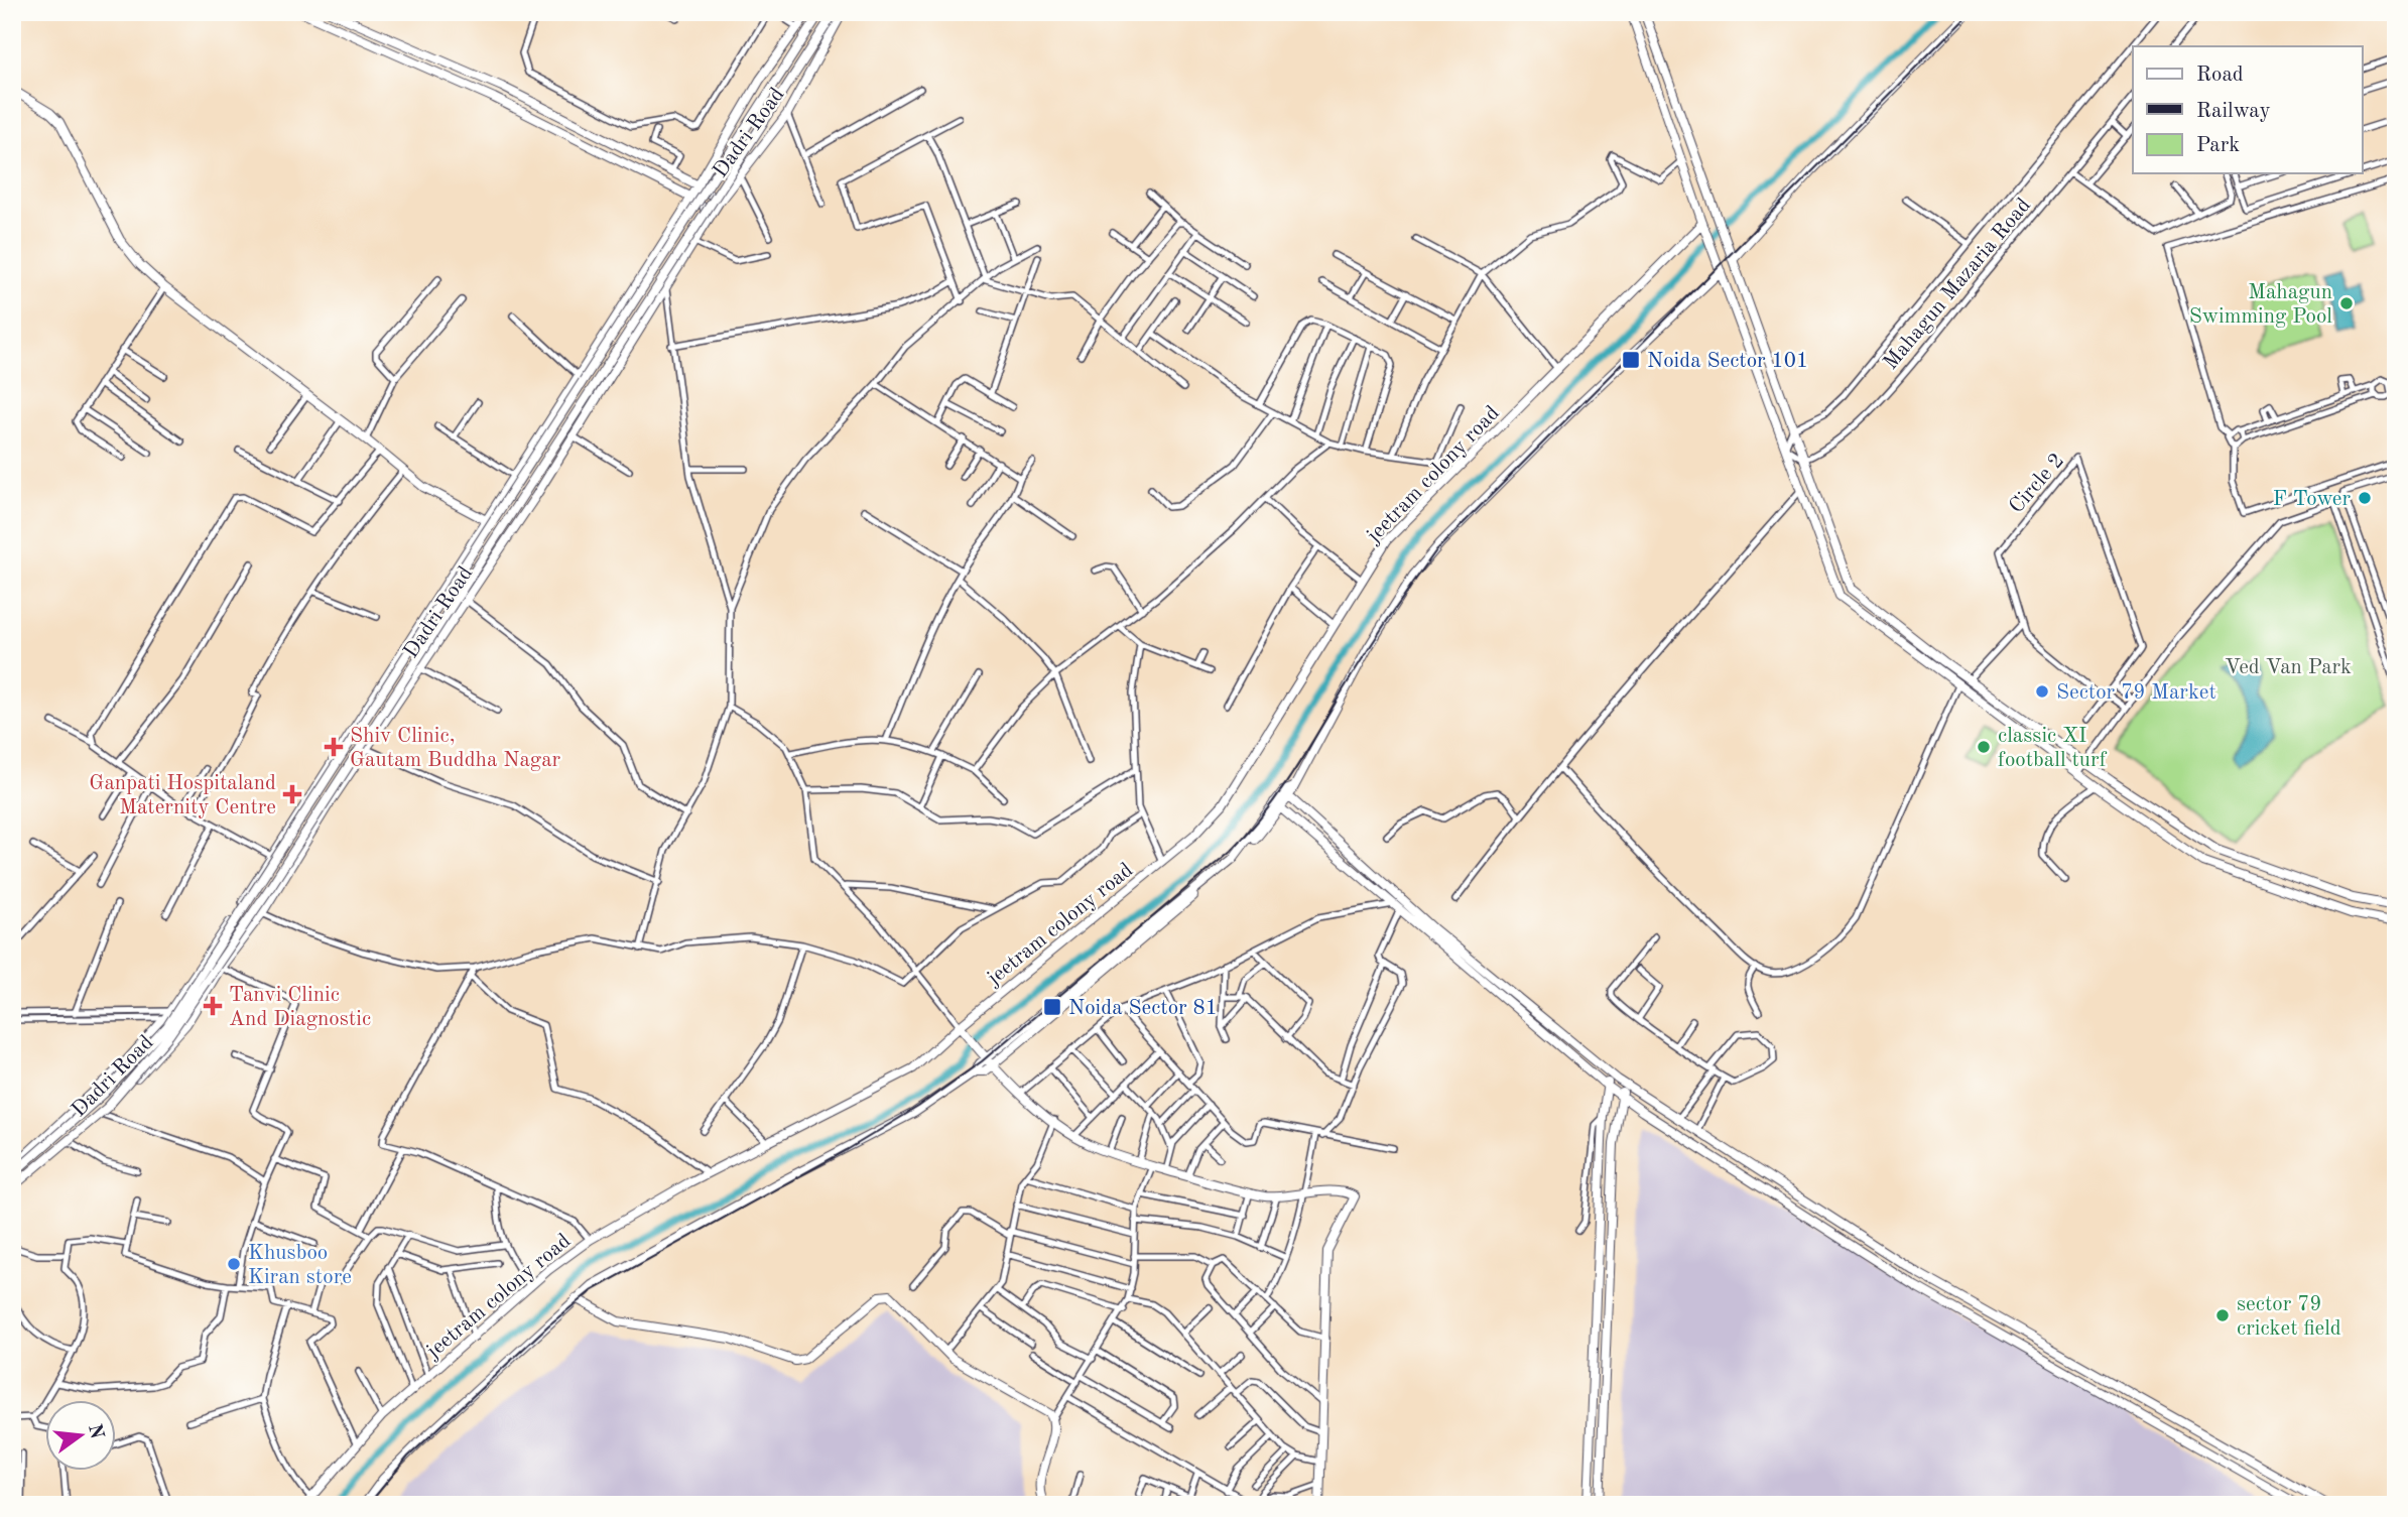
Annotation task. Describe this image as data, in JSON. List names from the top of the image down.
{
  "streets": {
    "street": [
      "Dadri Road",
      "Mahagun Mazaria Road",
      "jeetram colony road",
      "Circle 2"
    ]
  },
  "parks": ["Ved Van Park"],
  "places": {
    "other": [
      "Mahagun Swimming Pool",
      "F Tower",
      "Sector 79 Market",
      "classic XI football turf",
      "Khusboo Kiran store",
      "sector 79 cricket field"
    ],
    "transit": ["Noida Sector 101", "Noida Sector 81"],
    "health": ["Shiv Clinic, Gautam Buddha Nagar", "Ganpati Hospitaland Maternity Centre", "Tanvi Clinic And Diagnostic"]
  },
  "legend": ["Road", "Railway", "Park"],
  "north": "right"
}
